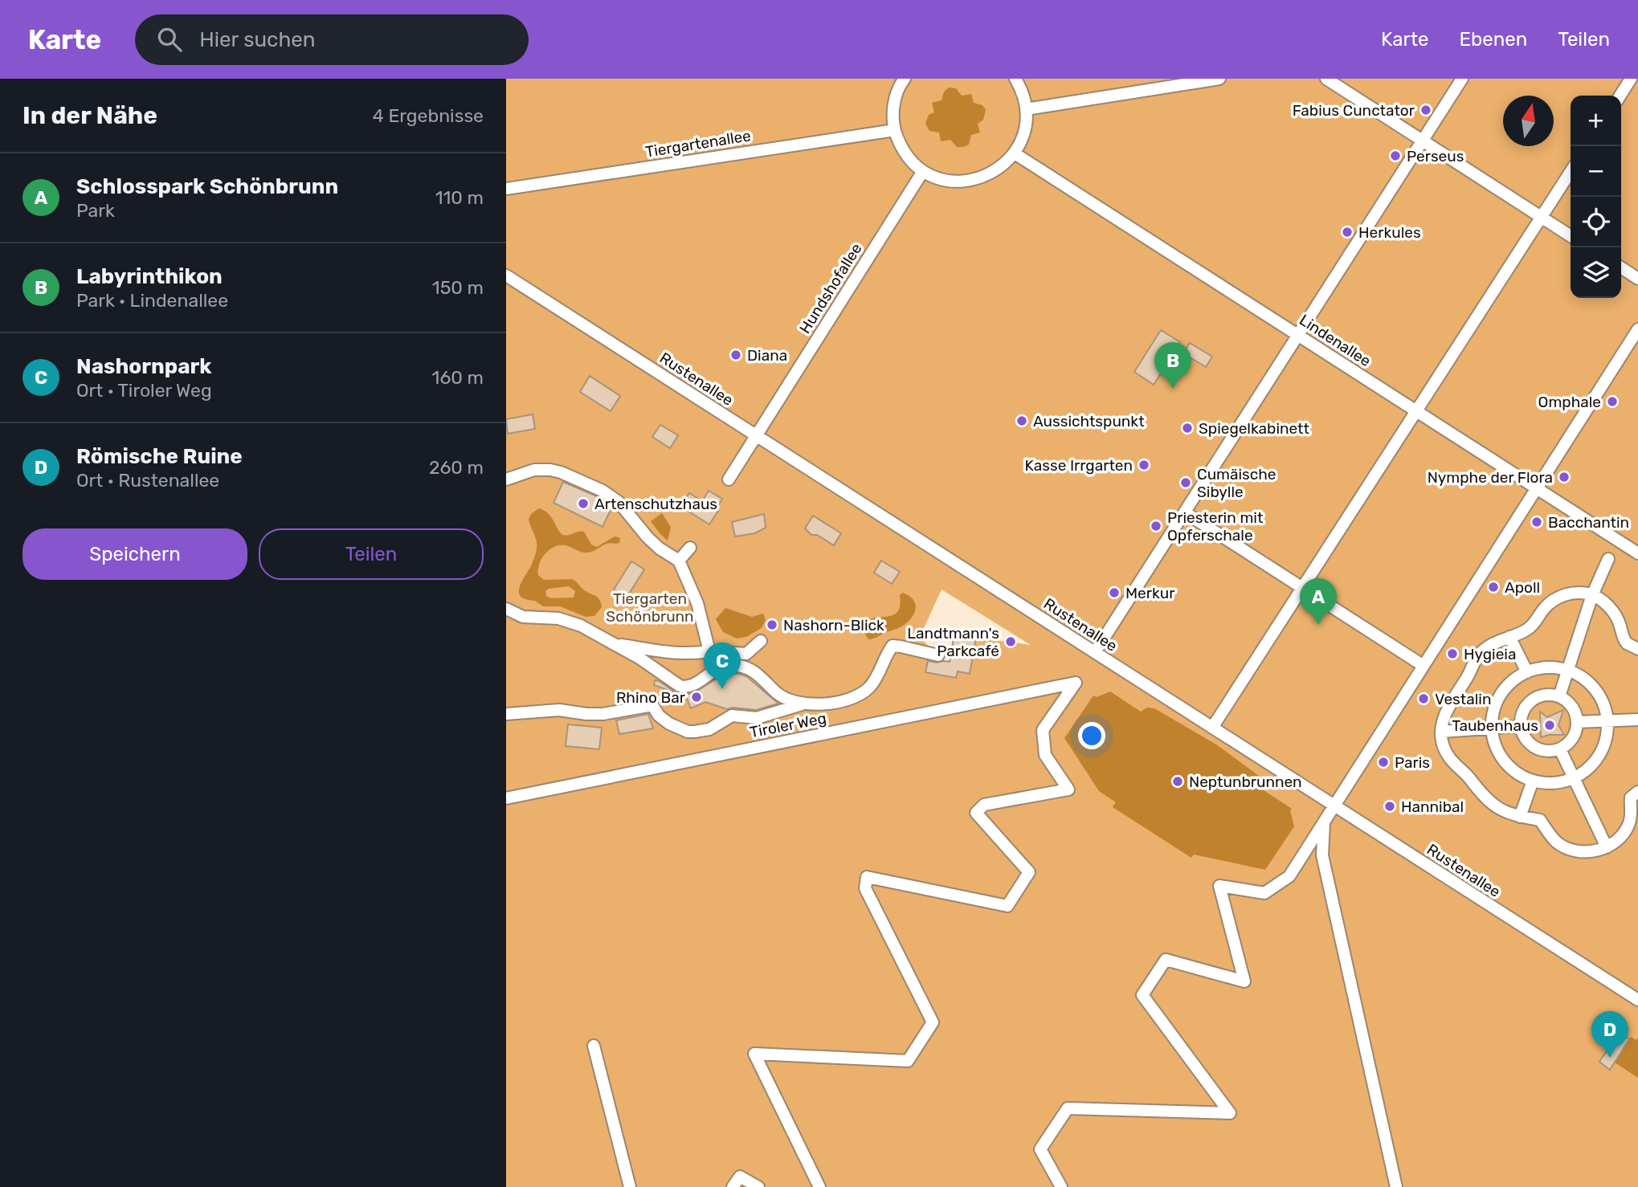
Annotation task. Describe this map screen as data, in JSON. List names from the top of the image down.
{
  "streets": {
    "street": [
      "Tiergartenallee",
      "Hundshofallee",
      "Lindenallee",
      "Rustenallee",
      "Tiroler Weg"
    ]
  },
  "crossings": [
    ["Hundshofallee", "Rustenallee"]
  ],
  "parks": ["Tiergarten Schönbrunn"],
  "places": [
    "Fabius Cunctator",
    "Perseus",
    "Herkules",
    "Diana",
    "Omphale",
    "Aussichtspunkt",
    "Spiegelkabinett",
    "Kasse Irrgarten",
    "Nymphe der Flora",
    "Cumäische Sibylle",
    "Artenschutzhaus",
    "Bacchantin",
    "Priesterin mit Opferschale",
    "Apoll",
    "Merkur",
    "Nashorn-Blick",
    "Landtmann's Parkcafé",
    "Hygieia",
    "Rhino Bar",
    "Vestalin",
    "Taubenhaus",
    "Paris",
    "Neptunbrunnen",
    "Hannibal"
  ],
  "north": "top",
  "page": {
    "header": "Karte",
    "search": "Hier suchen",
    "nav": ["Karte", "Ebenen", "Teilen"],
    "heading": ["In der Nähe", "4 Ergebnisse"],
    "map_buttons": ["+", "−"],
    "list": [
      {
        "mark": "A",
        "name": "Schlosspark Schönbrunn",
        "note": "Park",
        "value": "110 m"
      },
      {
        "mark": "B",
        "name": "Labyrinthikon",
        "note": "Park · Lindenallee",
        "value": "150 m"
      },
      {
        "mark": "C",
        "name": "Nashornpark",
        "note": "Ort · Tiroler Weg",
        "value": "160 m"
      },
      {
        "mark": "D",
        "name": "Römische Ruine",
        "note": "Ort · Rustenallee",
        "value": "260 m"
      }
    ],
    "pins": [
      "B",
      "A",
      "C",
      "D"
    ],
    "buttons": ["Speichern", "Teilen"]
  }
}
